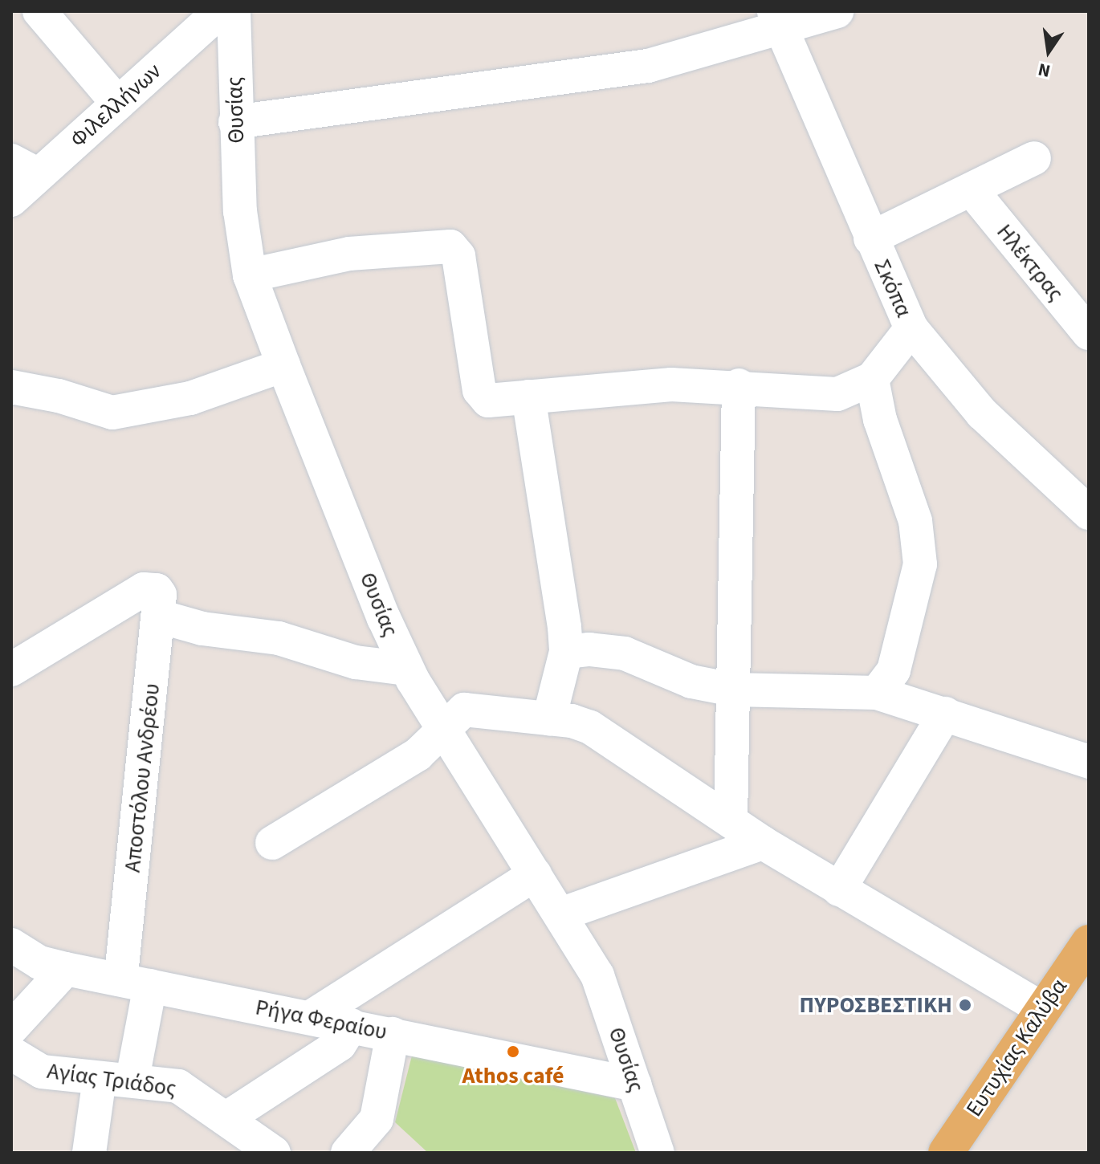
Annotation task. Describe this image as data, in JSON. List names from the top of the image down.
{
  "streets": {
    "main road": ["Ευτυχίας Καλύβα"],
    "street": [
      "Φιλελλήνων",
      "Θυσίας",
      "Ηλέκτρας",
      "Σκόπα",
      "Αποστόλου Ανδρέου",
      "Ρήγα Φεραίου",
      "Αγίας Τριάδος"
    ]
  },
  "crossings": [
    ["Θυσίας", "Ρήγα Φεραίου"],
    ["Αποστόλου Ανδρέου", "Ρήγα Φεραίου"],
    ["Αποστόλου Ανδρέου", "Αγίας Τριάδος"]
  ],
  "places": ["ΠΥΡΟΣΒΕΣΤΙΚΗ", "Athos café"],
  "north": "bottom"
}
